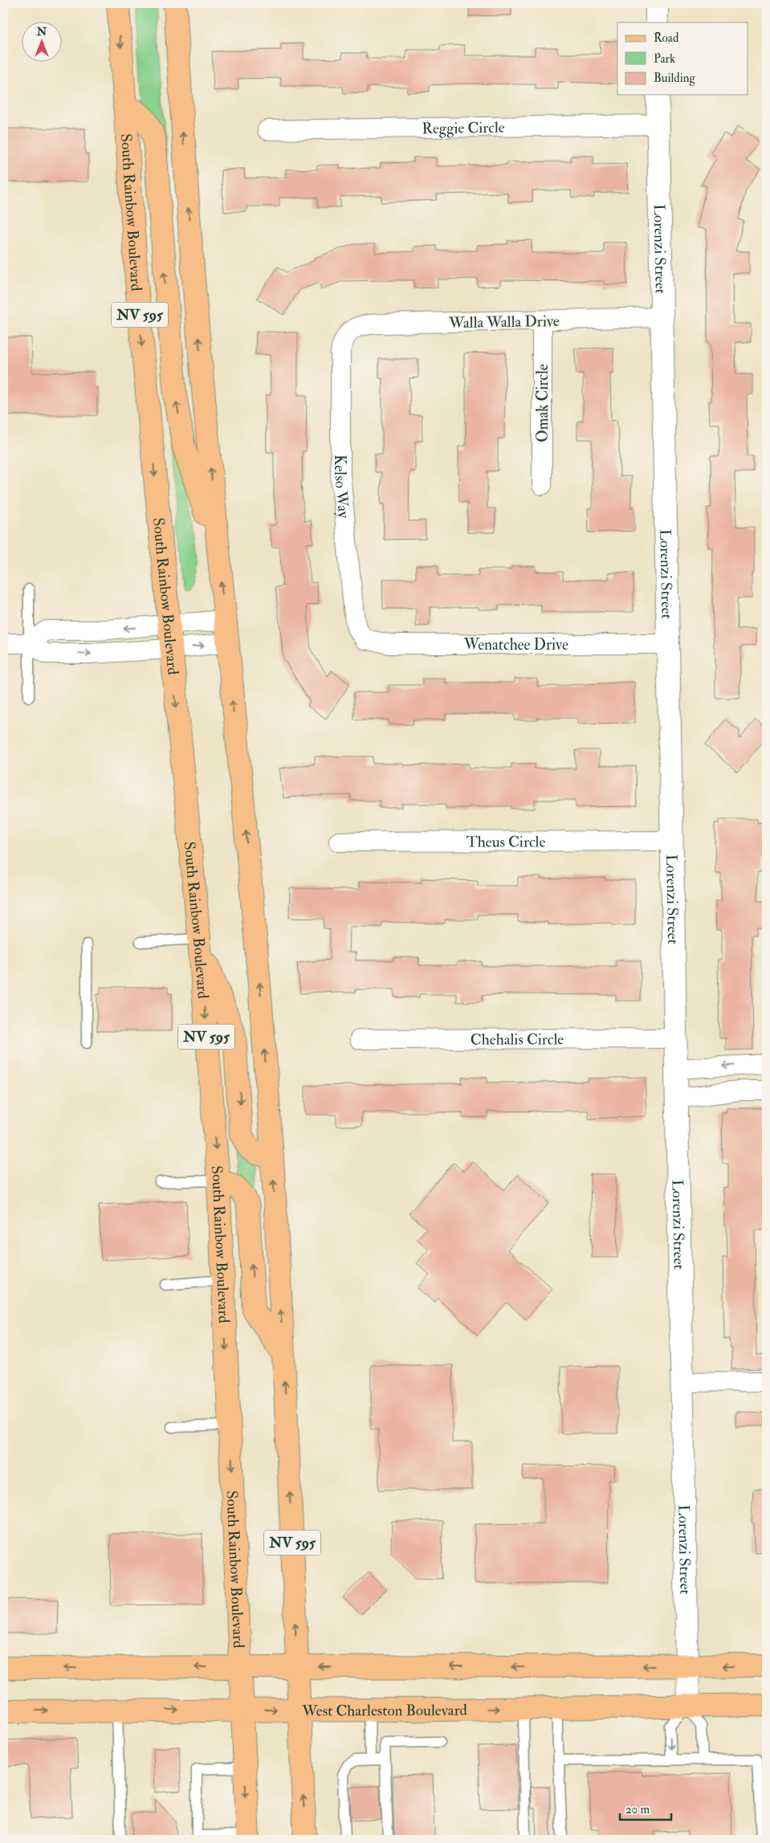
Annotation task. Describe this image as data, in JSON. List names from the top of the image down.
{
  "streets": {
    "main road": ["South Rainbow Boulevard", "NV 595", "West Charleston Boulevard"],
    "street": [
      "Reggie Circle",
      "Lorenzi Street",
      "Walla Walla Drive",
      "Omak Circle",
      "Kelso Way",
      "Wenatchee Drive",
      "Theus Circle",
      "Chehalis Circle"
    ]
  },
  "crossings": [
    ["Reggie Circle", "Lorenzi Street"],
    ["South Rainbow Boulevard", "West Charleston Boulevard"],
    ["Lorenzi Street", "Walla Walla Drive"],
    ["Lorenzi Street", "Wenatchee Drive"],
    ["Lorenzi Street", "Theus Circle"],
    ["Lorenzi Street", "Chehalis Circle"],
    ["Lorenzi Street", "West Charleston Boulevard"],
    ["NV 595", "West Charleston Boulevard"],
    ["Walla Walla Drive", "Omak Circle"],
    ["Walla Walla Drive", "Kelso Way"],
    ["Kelso Way", "Wenatchee Drive"]
  ],
  "legend": ["Road", "Park", "Building"],
  "scale_bar": "20 m",
  "north": "top"
}
